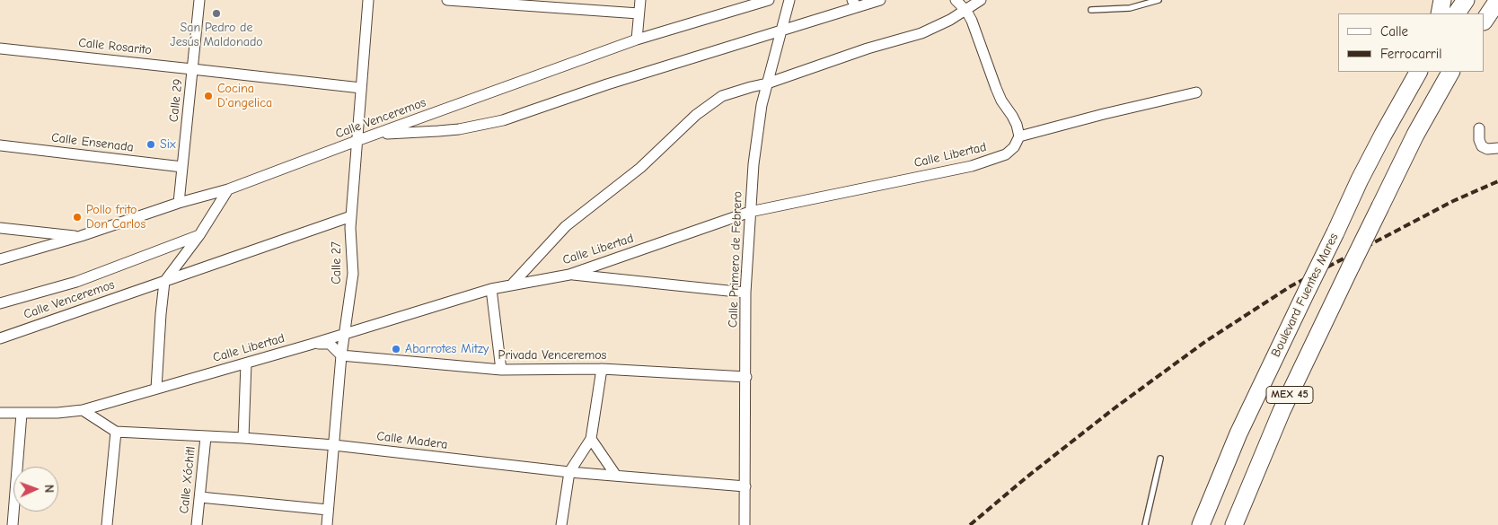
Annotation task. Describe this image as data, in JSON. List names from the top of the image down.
{
  "streets": {
    "highway": ["Boulevard Fuentes Mares", "MEX 45"],
    "street": [
      "Calle Rosarito",
      "Calle 29",
      "Calle Venceremos",
      "Calle Ensenada",
      "Calle Libertad",
      "Calle Primero de Febrero",
      "Calle 27",
      "Privada Venceremos",
      "Calle Madera",
      "Calle Xóchitl"
    ]
  },
  "crossings": [
    ["Calle Rosarito", "Calle 29"],
    ["Calle Rosarito", "Calle 27"],
    ["Calle 29", "Calle Venceremos"],
    ["Calle 29", "Calle Ensenada"],
    ["Calle Venceremos", "Calle 27"],
    ["Calle Libertad", "Calle Primero de Febrero"],
    ["Calle Libertad", "Calle 27"],
    ["Calle Libertad", "Privada Venceremos"],
    ["Calle Primero de Febrero", "Privada Venceremos"],
    ["Calle Primero de Febrero", "Calle Madera"],
    ["Calle 27", "Privada Venceremos"],
    ["Calle 27", "Calle Madera"],
    ["Calle Madera", "Calle Xóchitl"]
  ],
  "places": [
    "San Pedro de Jesús Maldonado",
    "Cocina D'angelica",
    "Six",
    "Pollo frito Don Carlos",
    "Abarrotes Mitzy"
  ],
  "legend": ["Calle", "Ferrocarril"],
  "north": "right"
}
